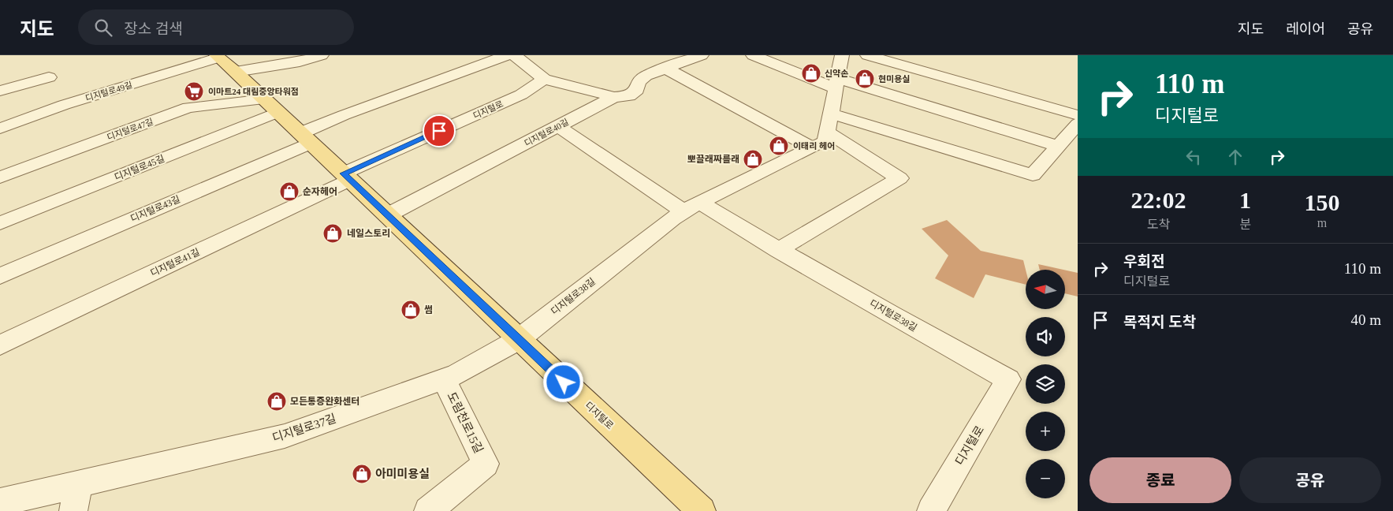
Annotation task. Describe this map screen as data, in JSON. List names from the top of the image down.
{
  "streets": {
    "main road": ["디지털로"],
    "street": [
      "디지털로49길",
      "디지털로47길",
      "디지털로40길",
      "디지털로45길",
      "디지털로43길",
      "디지털로41길",
      "디지털로38길",
      "도림천로15길",
      "디지털로37길"
    ]
  },
  "crossings": [
    ["디지털로49길", "디지털로"],
    ["디지털로", "디지털로47길"],
    ["디지털로", "디지털로40길"],
    ["디지털로", "디지털로45길"],
    ["디지털로", "디지털로43길"],
    ["디지털로", "디지털로41길"],
    ["디지털로", "디지털로38길"],
    ["디지털로", "디지털로37길"],
    ["디지털로47길", "디지털로45길"],
    ["디지털로40길", "디지털로38길"],
    ["디지털로38길", "디지털로37길"],
    ["도림천로15길", "디지털로37길"]
  ],
  "places": {
    "shop": [
      "신약손",
      "현미용실",
      "이태리 헤어",
      "뽀끌래짜를래",
      "순자헤어",
      "네일스토리",
      "썸",
      "모든통증완화센터",
      "아미미용실"
    ],
    "supermarket": ["이마트24 대림중앙타워점"]
  },
  "north": "left",
  "page": {
    "header": "지도",
    "search": "장소 검색",
    "nav": ["지도", "레이어", "공유"],
    "turn": ["110 m", "디지털로"],
    "eta": [
      "22:02",
      "도착",
      "1",
      "분",
      "150",
      "m"
    ],
    "list": [
      {
        "name": "우회전",
        "note": "디지털로",
        "value": "110 m"
      },
      {
        "name": "목적지 도착",
        "value": "40 m"
      }
    ],
    "map_buttons": ["+", "−"],
    "buttons": ["종료", "공유"]
  }
}
